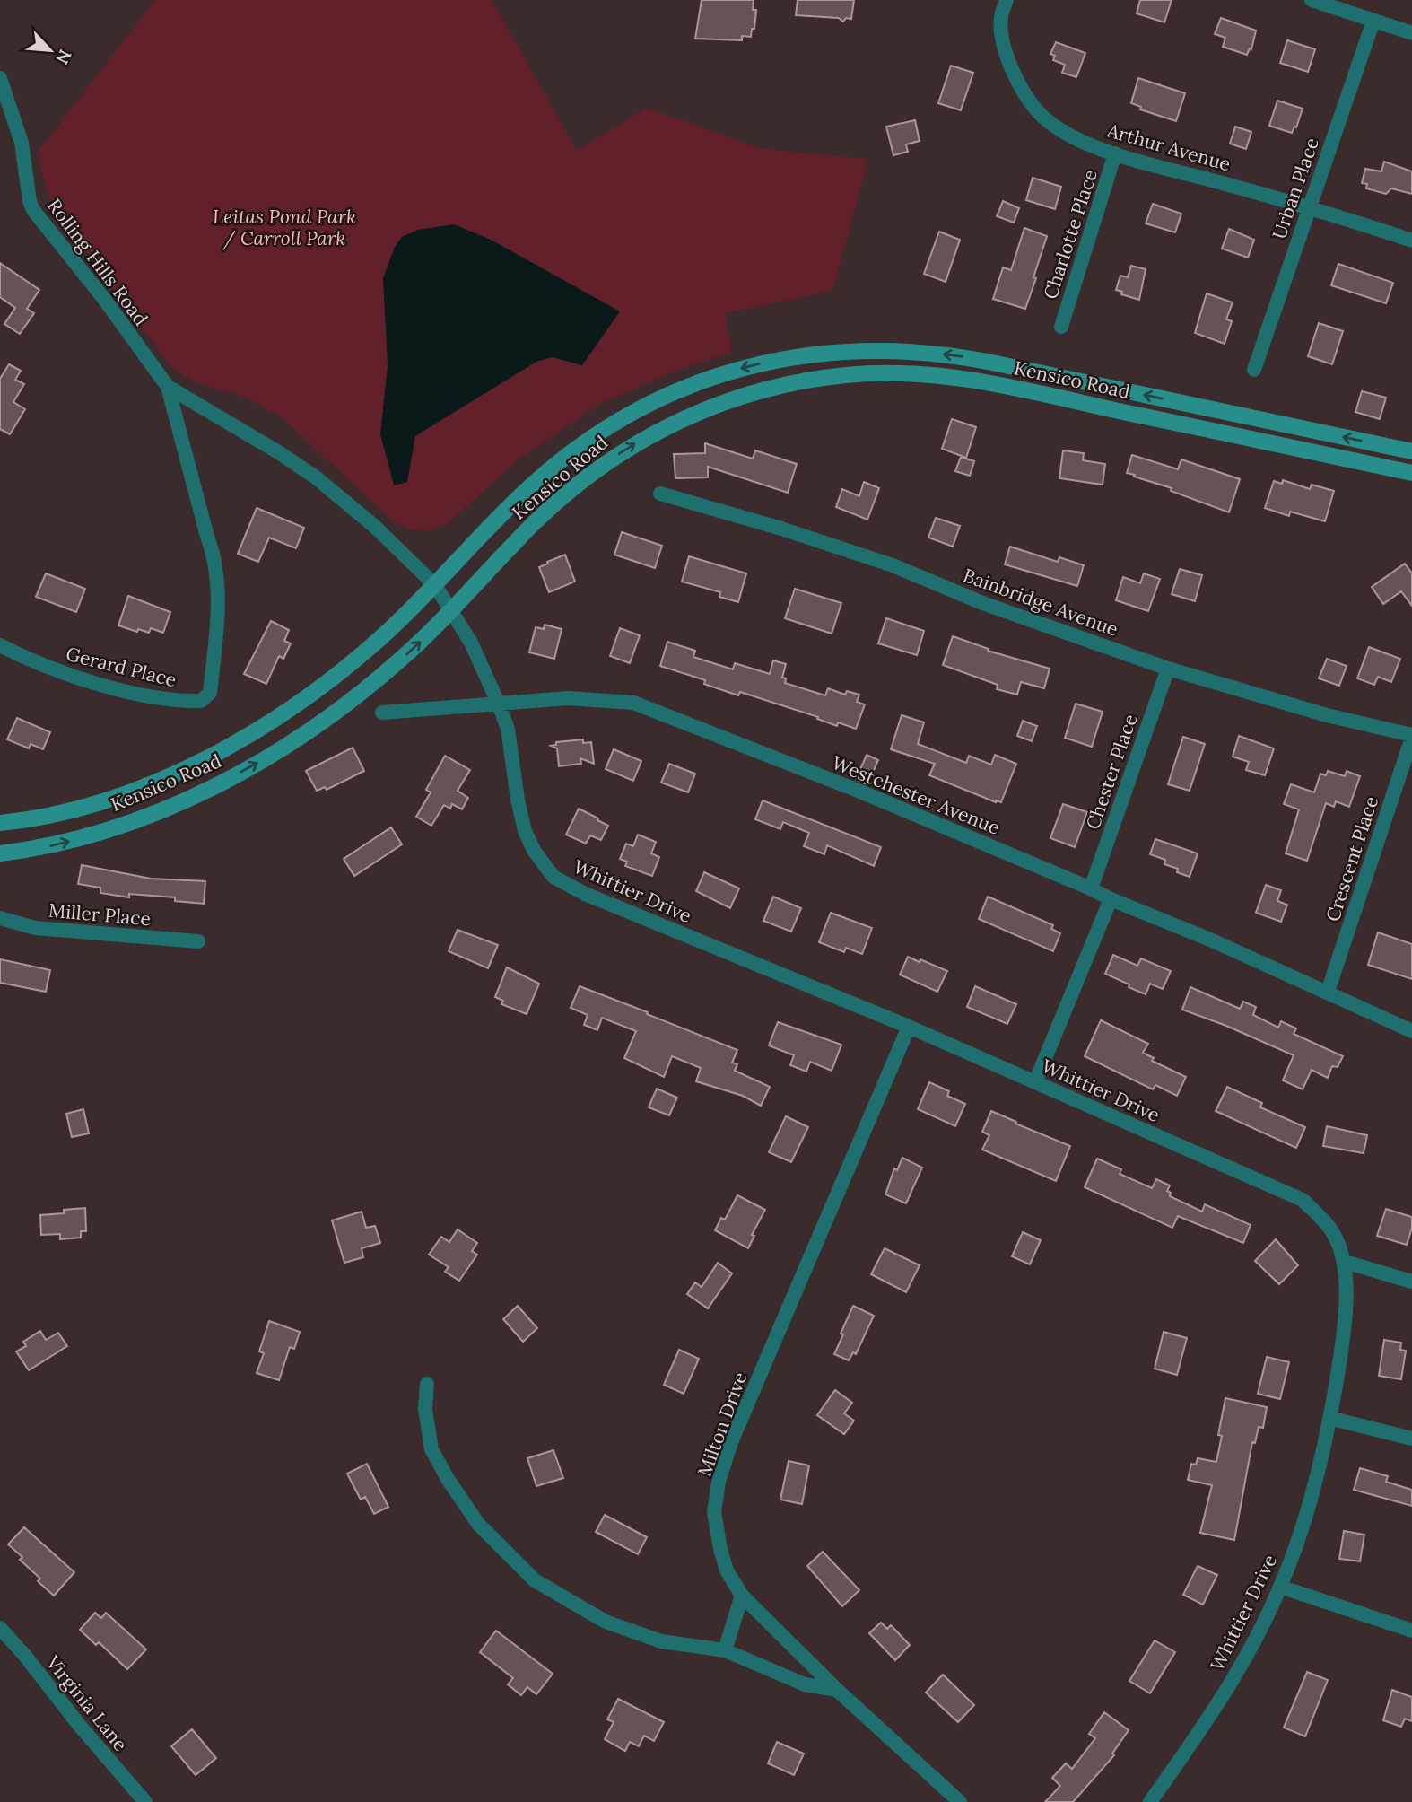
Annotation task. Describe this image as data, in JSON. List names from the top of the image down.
{
  "streets": {
    "street": [
      "Arthur Avenue",
      "Urban Place",
      "Charlotte Place",
      "Rolling Hills Road",
      "Kensico Road",
      "Bainbridge Avenue",
      "Gerard Place",
      "Chester Place",
      "Westchester Avenue",
      "Crescent Place",
      "Whittier Drive",
      "Miller Place",
      "Milton Drive",
      "Virginia Lane"
    ]
  },
  "crossings": [
    ["Arthur Avenue", "Urban Place"],
    ["Arthur Avenue", "Charlotte Place"],
    ["Rolling Hills Road", "Kensico Road"],
    ["Rolling Hills Road", "Gerard Place"],
    ["Rolling Hills Road", "Whittier Drive"],
    ["Kensico Road", "Whittier Drive"],
    ["Bainbridge Avenue", "Chester Place"],
    ["Bainbridge Avenue", "Crescent Place"],
    ["Chester Place", "Westchester Avenue"],
    ["Westchester Avenue", "Crescent Place"],
    ["Westchester Avenue", "Whittier Drive"],
    ["Whittier Drive", "Milton Drive"]
  ],
  "parks": ["Leitas Pond Park / Carroll Park"],
  "north": "bottom right"
}
